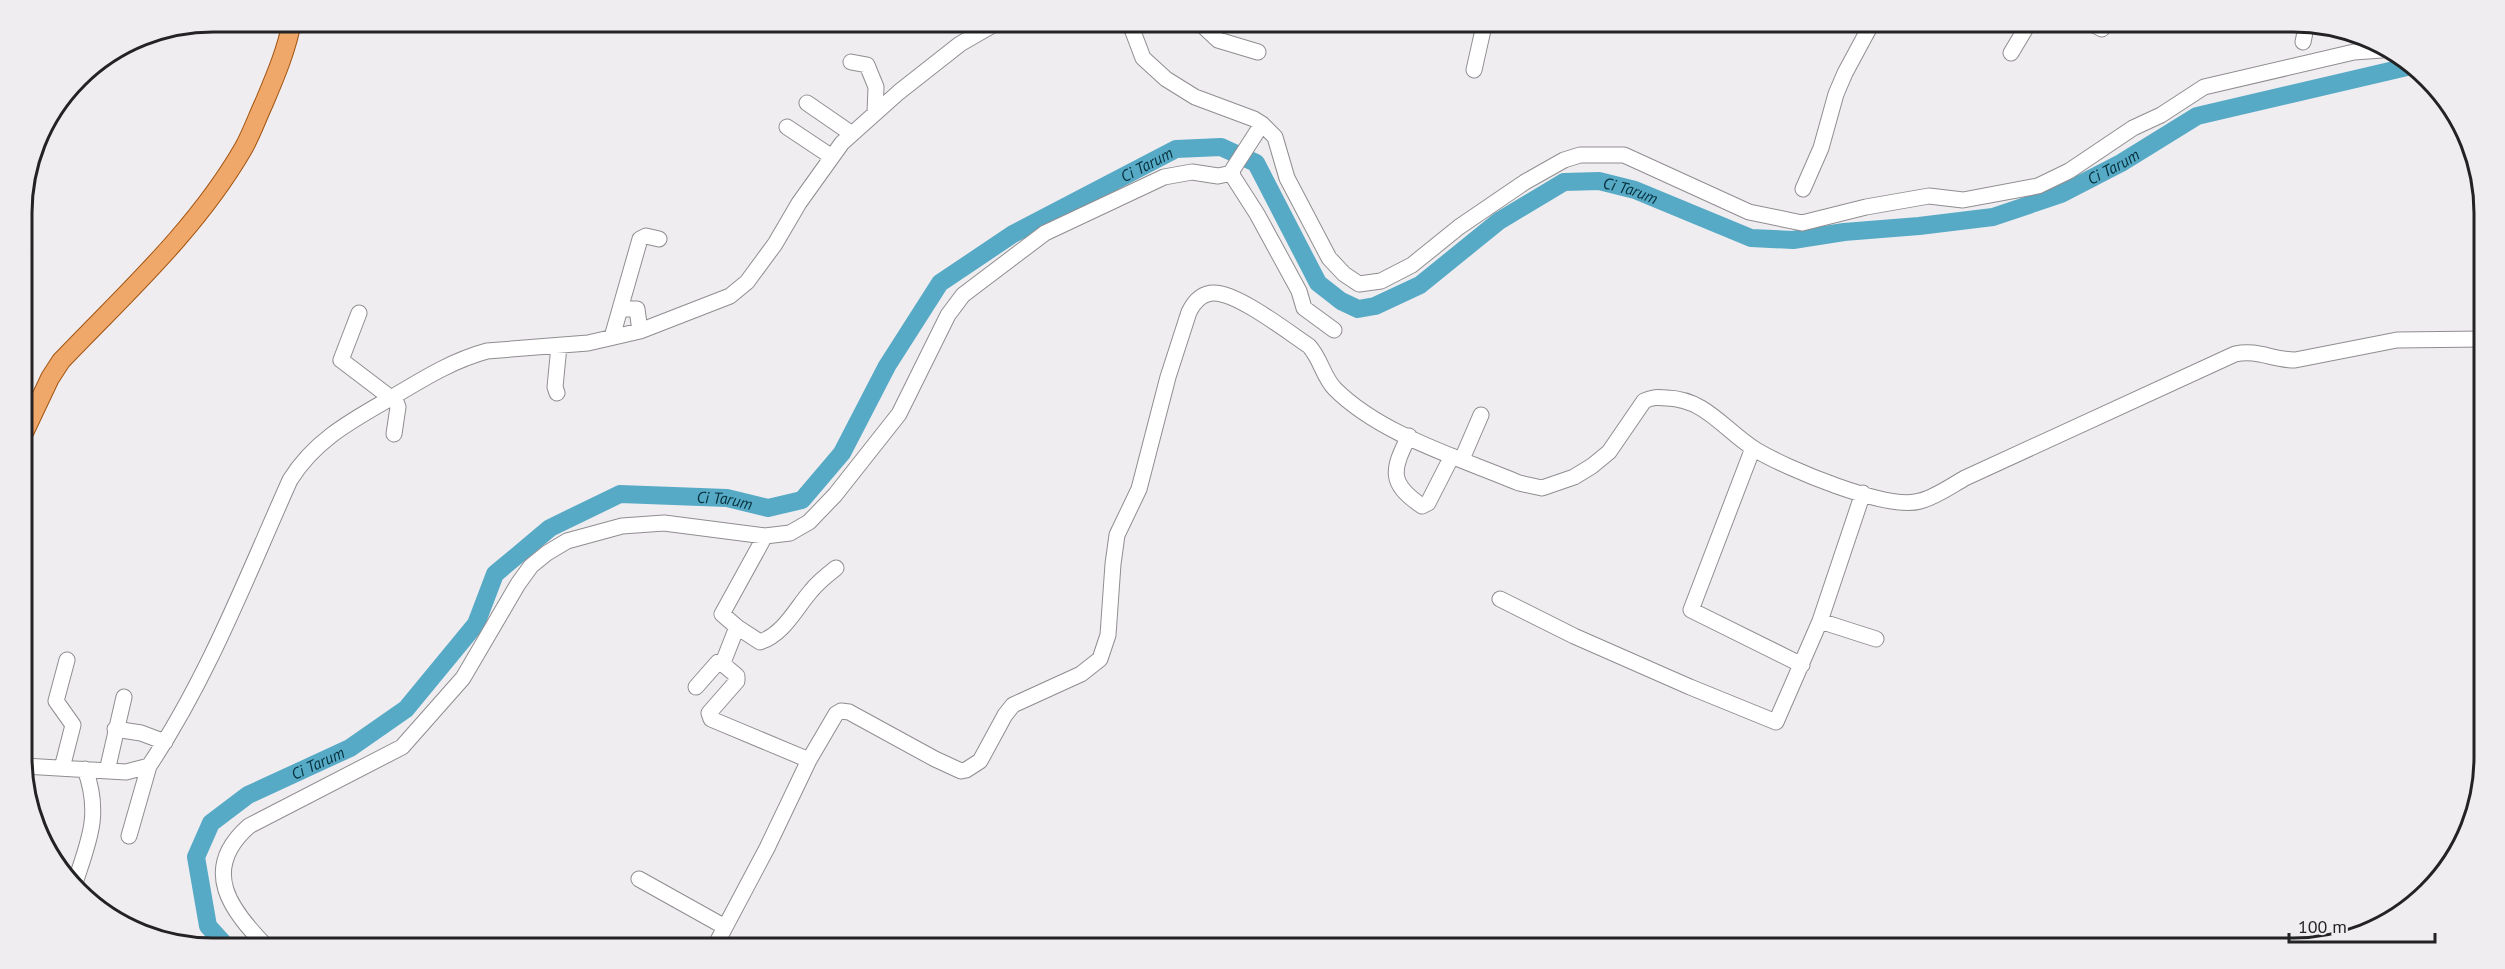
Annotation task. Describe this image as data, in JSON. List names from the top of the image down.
{
  "water": ["Ci Tarum"],
  "scale_bar": "100 m"
}
